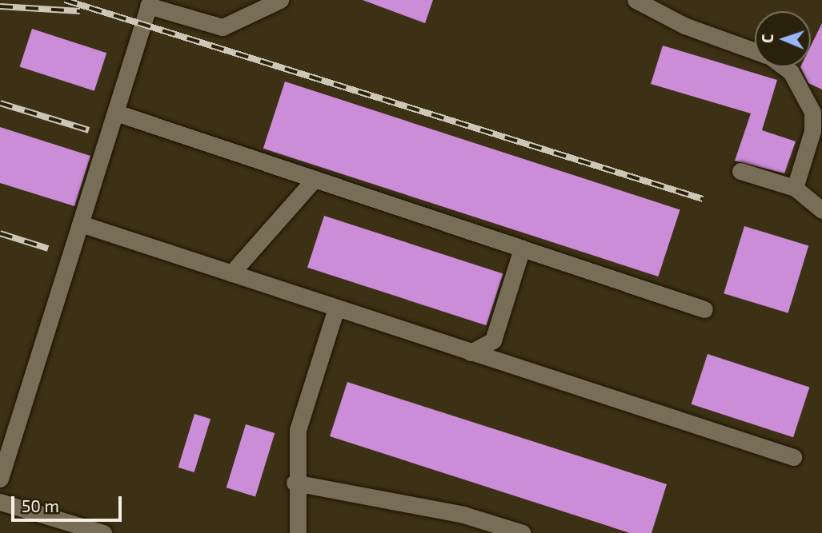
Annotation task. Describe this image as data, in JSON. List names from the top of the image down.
{
  "scale_bar": "50 m",
  "north": "left"
}
